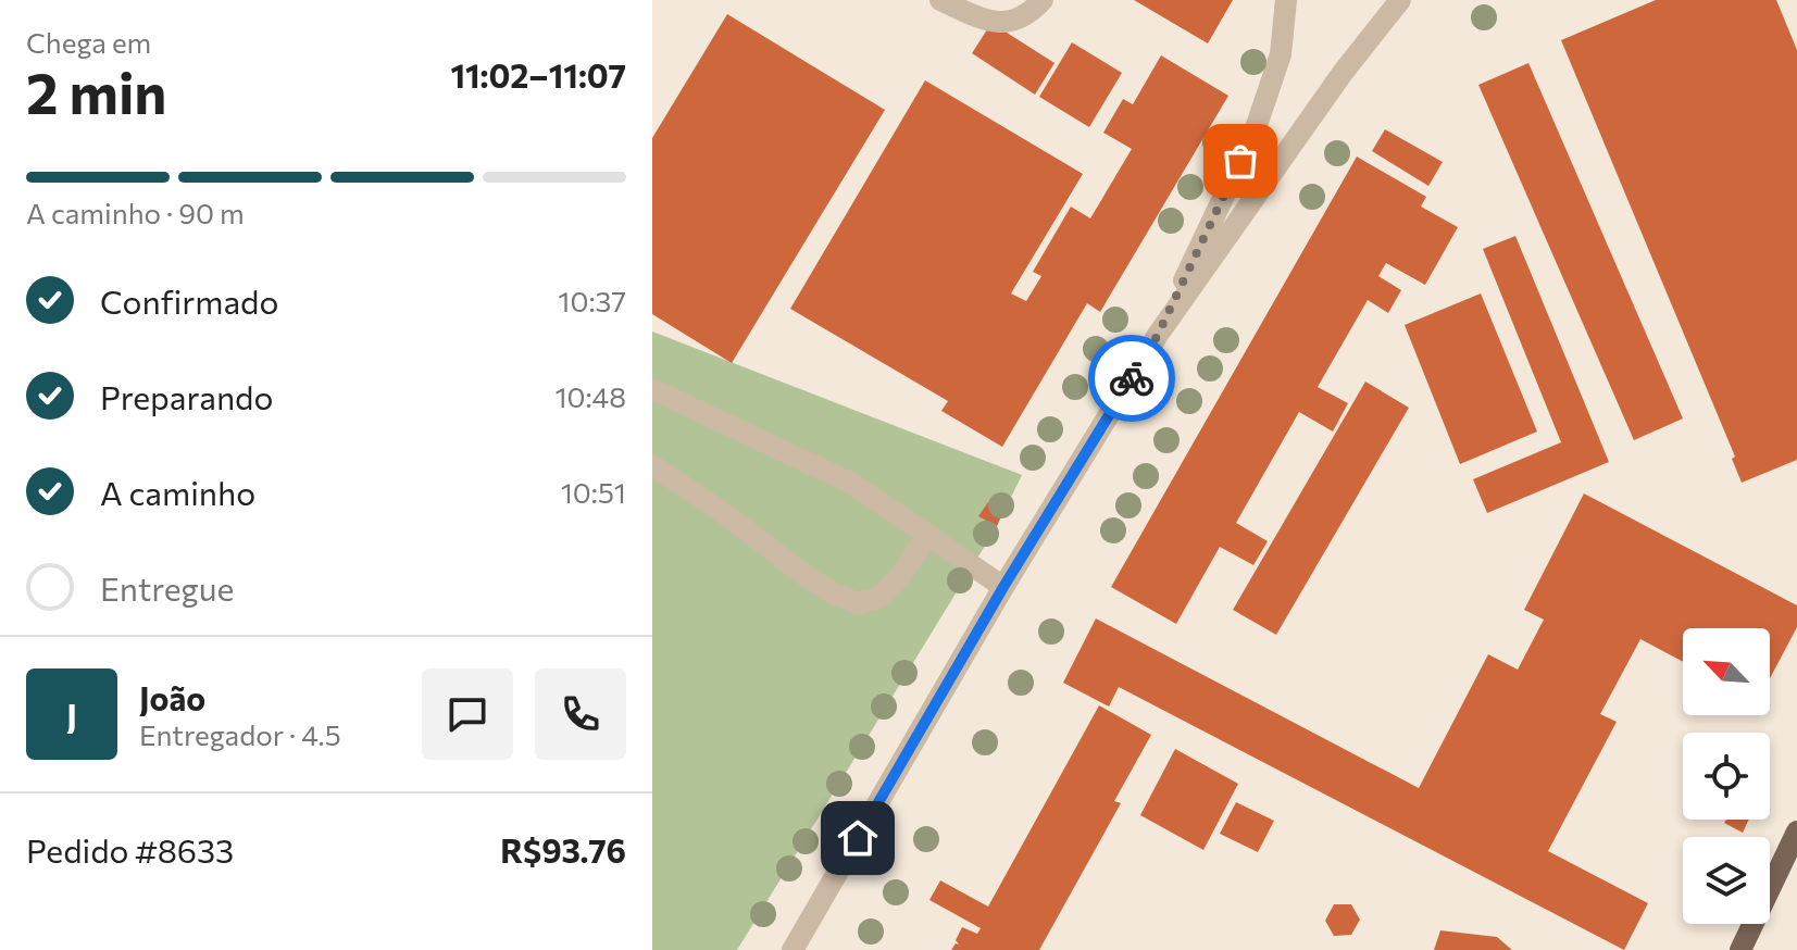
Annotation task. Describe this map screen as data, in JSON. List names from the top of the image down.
{
  "north": "top left",
  "page": {
    "heading": ["2 min", "Chega em", "11:02–11:07"],
    "panel": [
      "João",
      "Entregador · 4.5",
      "Pedido #8633",
      "R$93.76"
    ],
    "bar": "A caminho · 90 m",
    "list": [
      ["Confirmado", "10:37"],
      ["Preparando", "10:48"],
      ["A caminho", "10:51"],
      "Entregue"
    ],
    "round": "J"
  }
}
